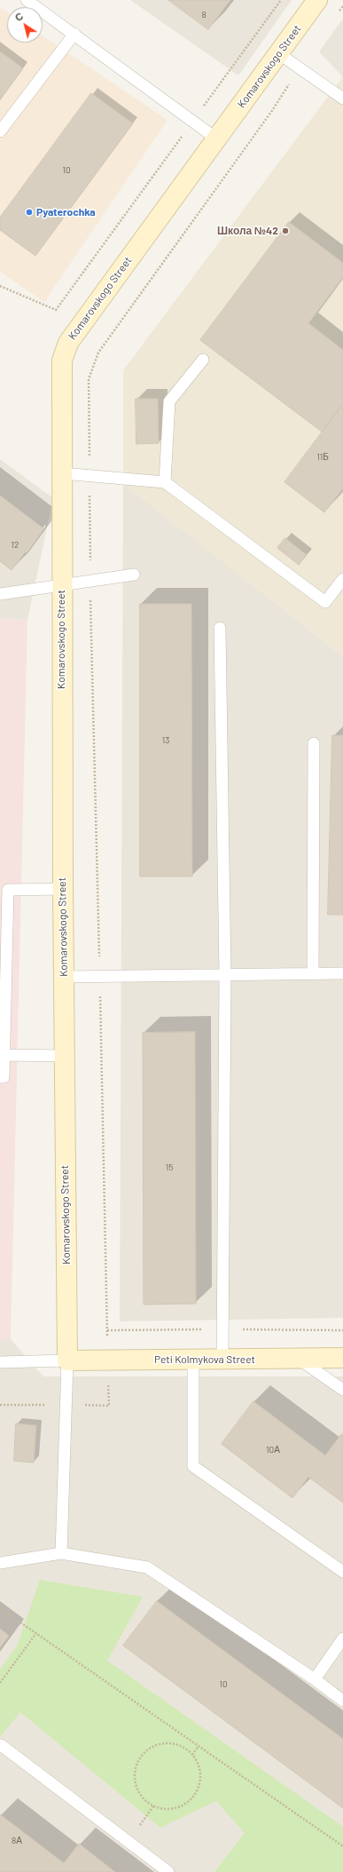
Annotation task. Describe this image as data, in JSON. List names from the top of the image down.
{
  "streets": {
    "street": ["Komarovskogo Street", "Peti Kolmykova Street"]
  },
  "crossings": [
    ["Komarovskogo Street", "Peti Kolmykova Street"]
  ],
  "places": ["Pyaterochka", "Школа №42"],
  "house_numbers": [
    "8",
    "10",
    "11Б",
    "12",
    "13",
    "15",
    "10А",
    "10",
    "8А"
  ],
  "north": "top left"
}
